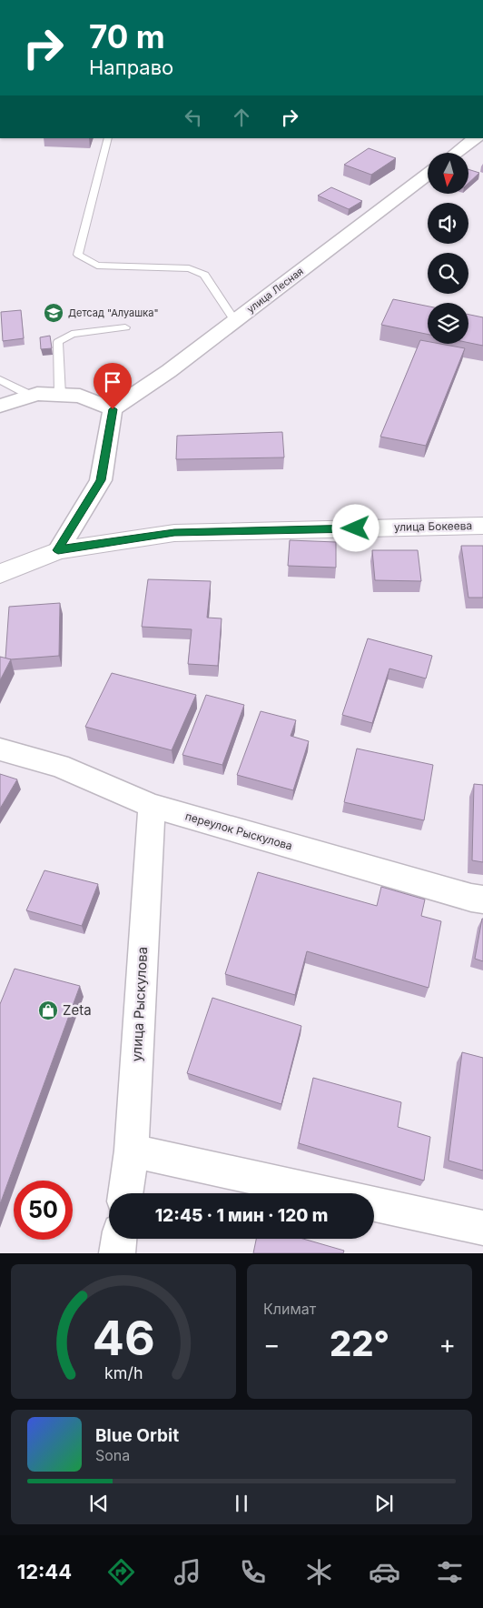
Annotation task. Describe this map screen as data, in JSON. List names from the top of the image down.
{
  "streets": {
    "main road": ["улица Бокеева"],
    "street": ["улица Лесная", "переулок Рыскулова", "улица Рыскулова"]
  },
  "crossings": [
    ["переулок Рыскулова", "улица Рыскулова"]
  ],
  "places": {
    "school or university": ["Детсад \"Алуашка\""],
    "shop": ["Zeta"]
  },
  "north": "bottom",
  "page": {
    "turn": ["70 m", "Направо"],
    "limit": "50",
    "trip": "12:45 · 1 мин · 120 m",
    "tile": "Климат",
    "heat": ["−", "22°", "+"],
    "song": ["Blue Orbit", "Sona"],
    "tabs": "12:44",
    "gauge": ["46", "km/h"]
  }
}
